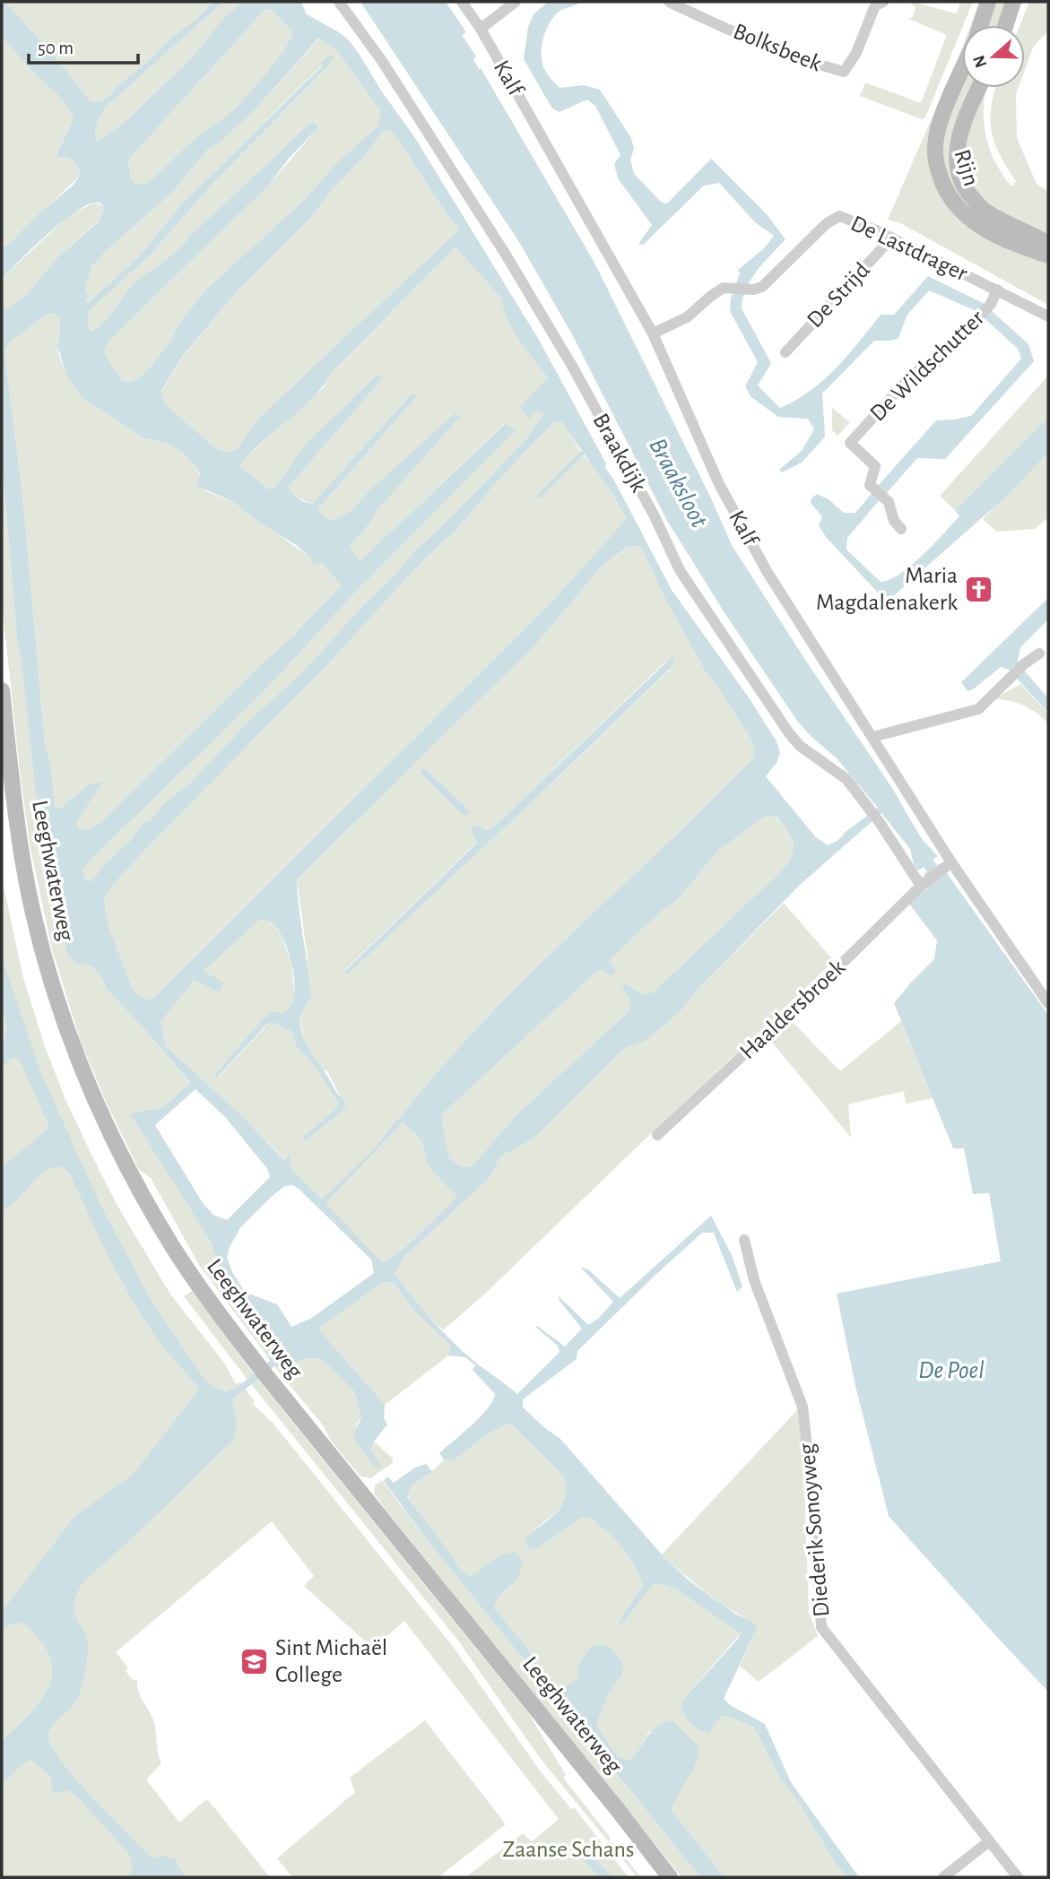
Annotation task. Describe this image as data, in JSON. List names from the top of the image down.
{
  "streets": {
    "main road": ["Rijn", "Leeghwaterweg"],
    "street": [
      "Bolksbeek",
      "Kalf",
      "De Lastdrager",
      "De Strijd",
      "De Wildschutter",
      "Braakdijk",
      "Haaldersbroek",
      "Diederik Sonoyweg"
    ]
  },
  "crossings": [
    ["Kalf", "De Lastdrager"],
    ["Kalf", "Haaldersbroek"],
    ["De Lastdrager", "De Strijd"],
    ["De Lastdrager", "De Wildschutter"],
    ["Braakdijk", "Haaldersbroek"]
  ],
  "water": ["Braaksloot", "De Poel"],
  "parks": ["Zaanse Schans"],
  "places": {
    "church": ["Maria Magdalenakerk"],
    "school or university": ["Sint Michaël College"]
  },
  "scale_bar": "50 m",
  "north": "left"
}
